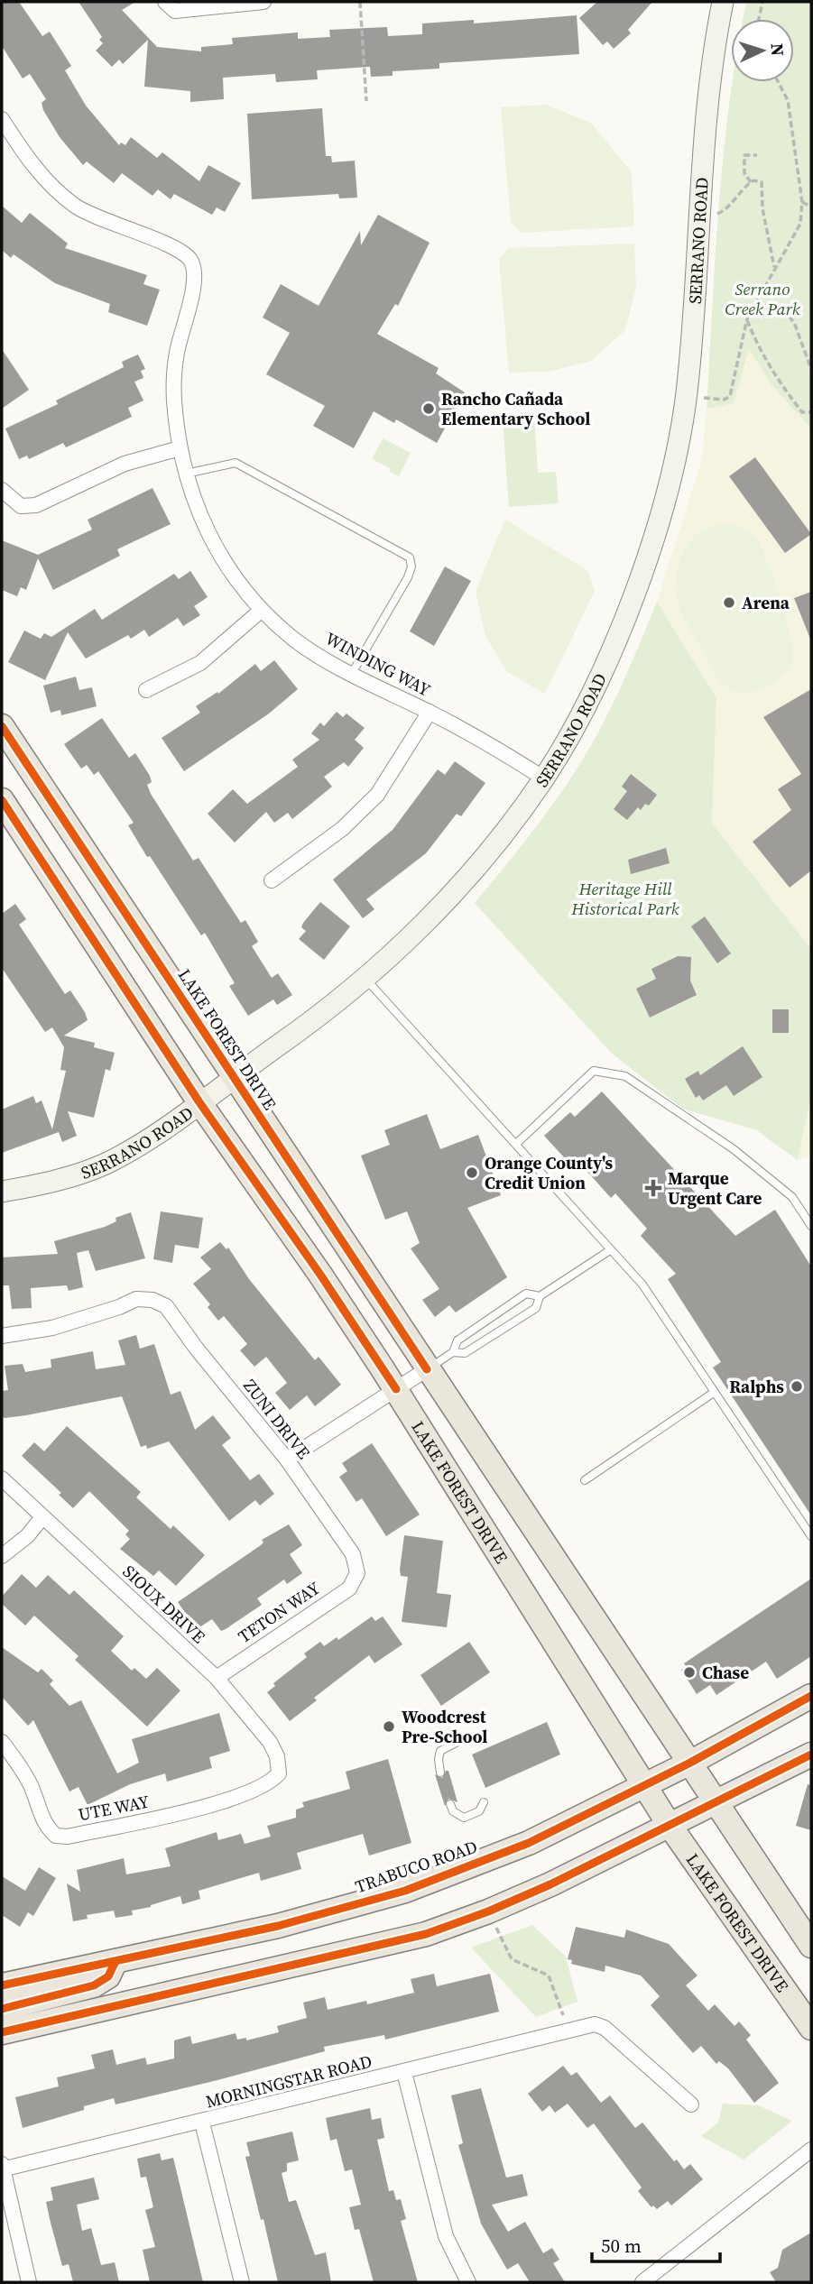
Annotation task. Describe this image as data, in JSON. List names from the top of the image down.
{
  "streets": {
    "main road": ["LAKE FOREST DRIVE", "TRABUCO ROAD"],
    "street": [
      "SERRANO ROAD",
      "WINDING WAY",
      "ZUNI DRIVE",
      "SIOUX DRIVE",
      "TETON WAY",
      "UTE WAY",
      "MORNINGSTAR ROAD"
    ]
  },
  "crossings": [
    ["SERRANO ROAD", "WINDING WAY"],
    ["SERRANO ROAD", "LAKE FOREST DRIVE"],
    ["LAKE FOREST DRIVE", "TRABUCO ROAD"],
    ["ZUNI DRIVE", "TETON WAY"],
    ["SIOUX DRIVE", "TETON WAY"],
    ["SIOUX DRIVE", "UTE WAY"]
  ],
  "parks": ["Serrano Creek Park", "Heritage Hill Historical Park"],
  "places": {
    "other": [
      "Rancho Cañada Elementary School",
      "Arena",
      "Orange County's Credit Union",
      "Ralphs",
      "Chase",
      "Woodcrest Pre-School"
    ],
    "health": ["Marque Urgent Care"]
  },
  "scale_bar": "50 m",
  "north": "right"
}
